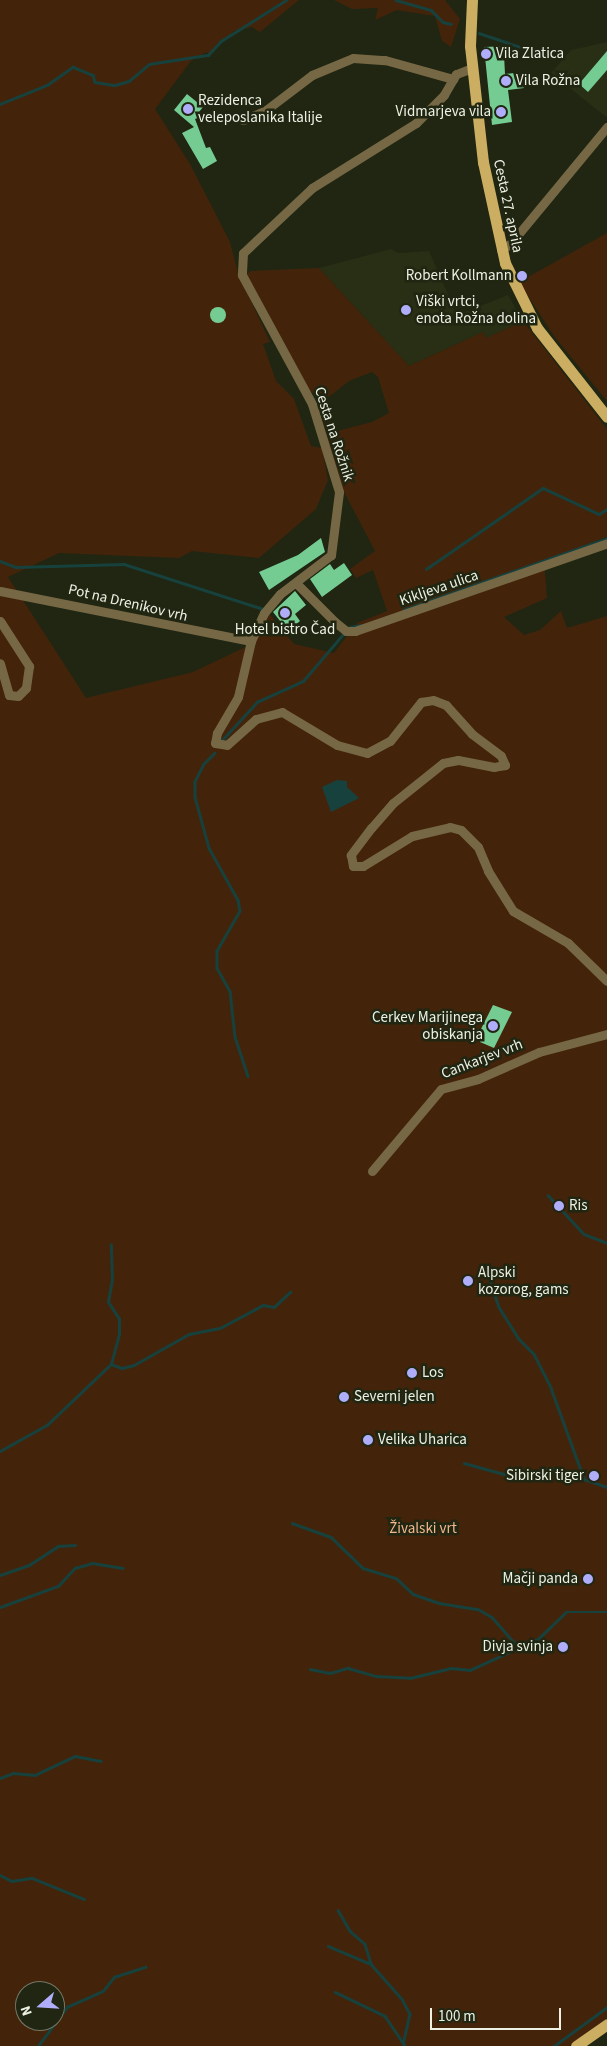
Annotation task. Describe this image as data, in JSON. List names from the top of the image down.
{
  "streets": {
    "main road": ["Cesta 27. aprila"],
    "street": [
      "Cesta na Rožnik",
      "Kikljeva ulica",
      "Pot na Drenikov vrh",
      "Cankarjev vrh"
    ]
  },
  "crossings": [
    ["Cesta 27. aprila", "Cesta na Rožnik"],
    ["Cesta na Rožnik", "Kikljeva ulica"],
    ["Cesta na Rožnik", "Pot na Drenikov vrh"]
  ],
  "parks": ["Živalski vrt"],
  "places": [
    "Vila Zlatica",
    "Vila Rožna",
    "Rezidenca veleposlanika Italije",
    "Vidmarjeva vila",
    "Robert Kollmann",
    "Viški vrtci, enota Rožna dolina",
    "Hotel bistro Čad",
    "Cerkev Marijinega obiskanja",
    "Ris",
    "Alpski kozorog, gams",
    "Los",
    "Severni jelen",
    "Velika Uharica",
    "Sibirski tiger",
    "Mačji panda",
    "Divja svinja"
  ],
  "scale_bar": "100 m",
  "north": "left"
}
